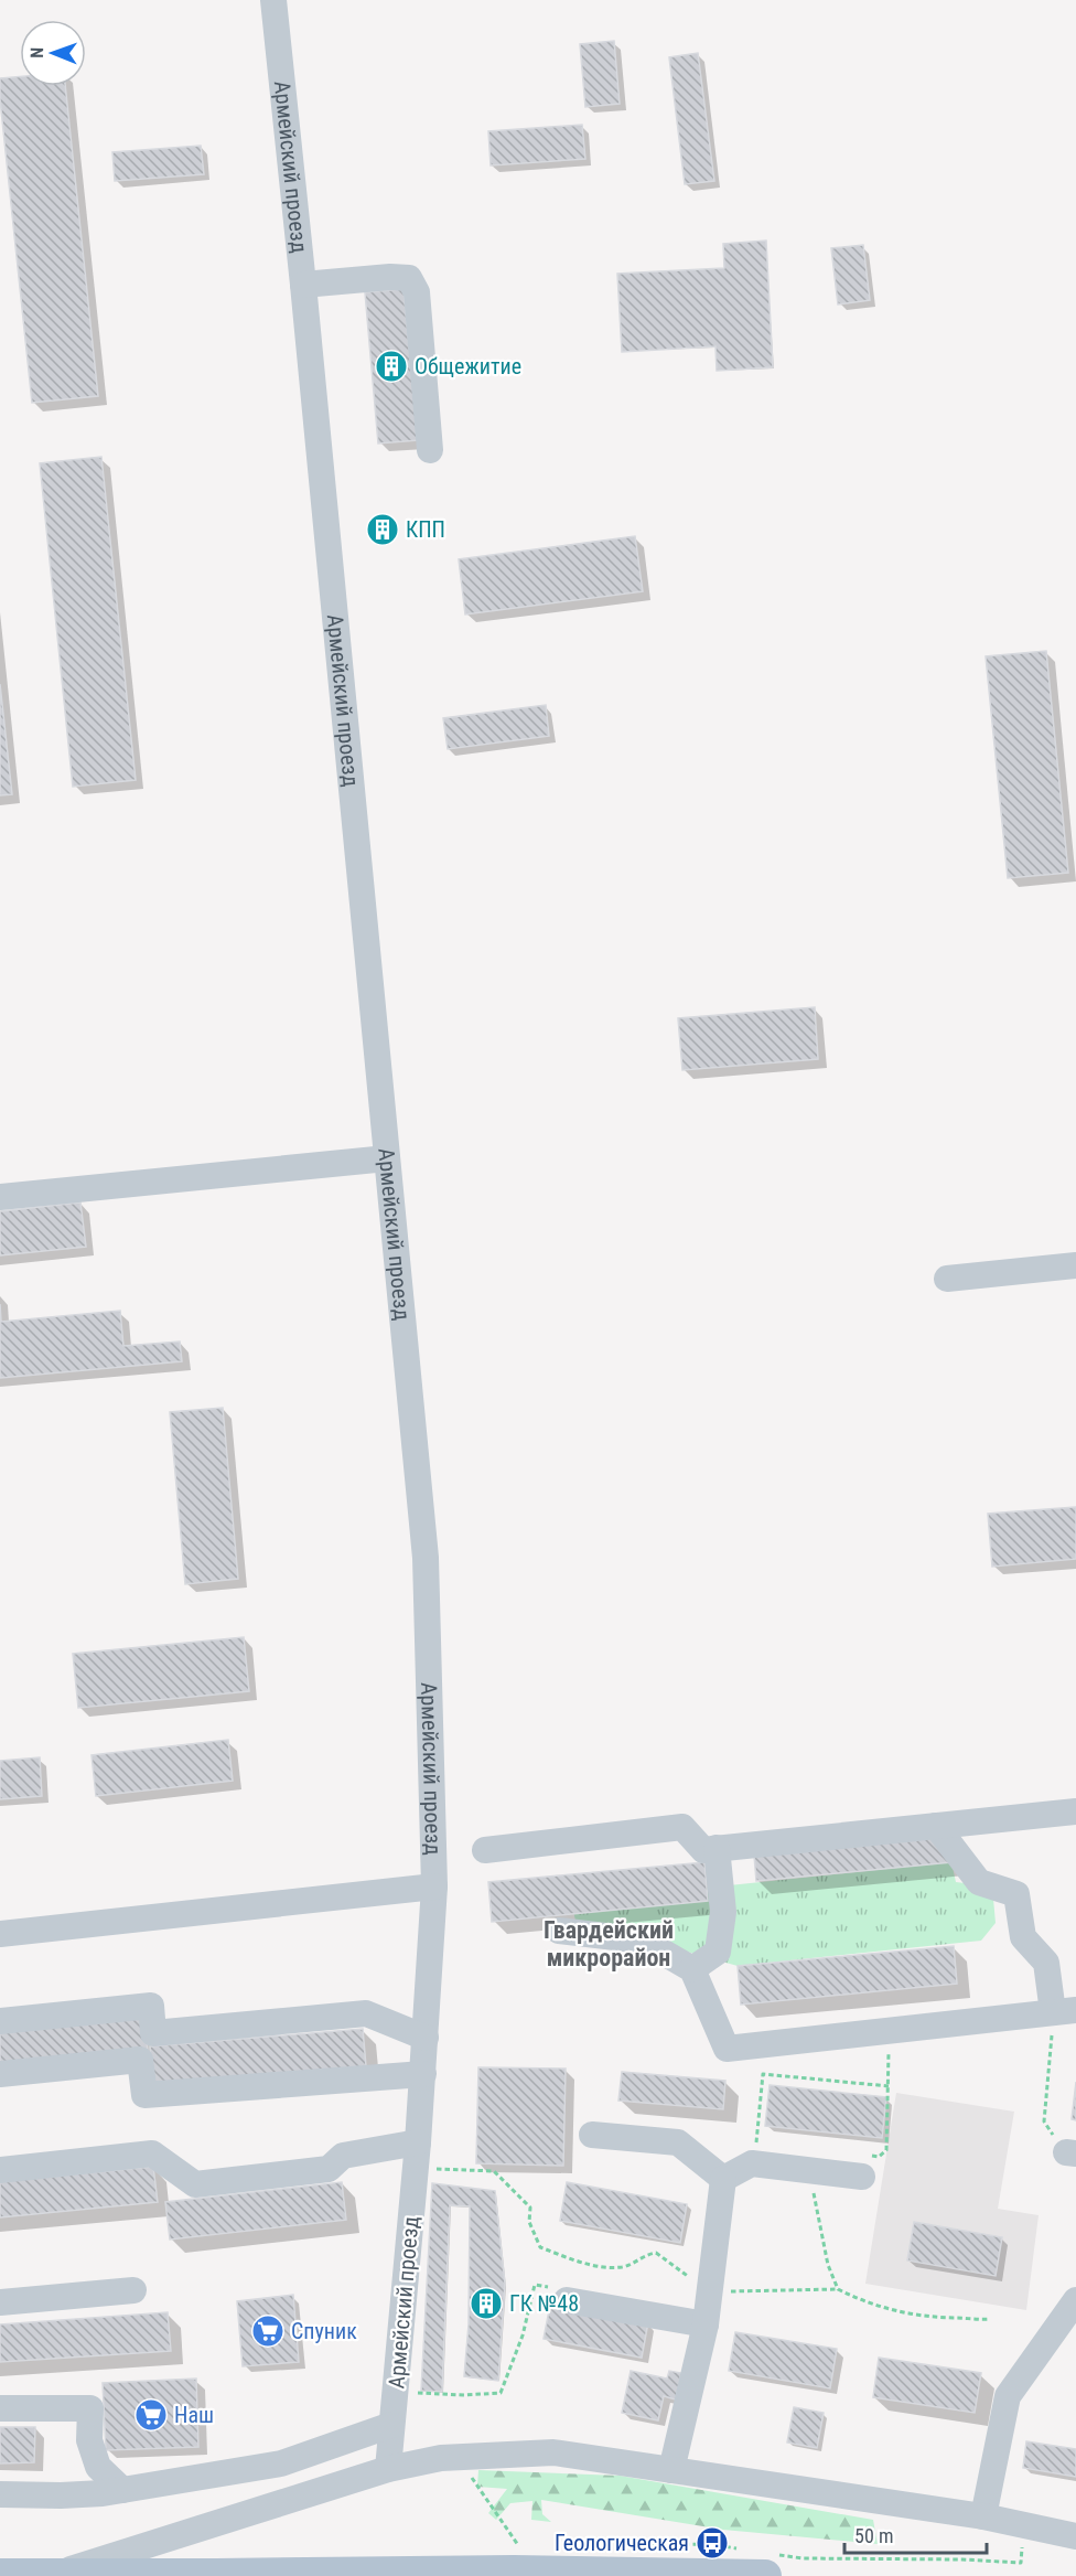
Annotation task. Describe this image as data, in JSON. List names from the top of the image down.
{
  "streets": {
    "street": ["Армейский проезд"]
  },
  "districts": ["Гвардейский микрорайон"],
  "places": {
    "building": ["Общежитие", "КПП", "ГК №48"],
    "supermarket": ["Спуник", "Наш"],
    "bus stop": ["Геологическая"]
  },
  "scale_bar": "50 m",
  "north": "left"
}
